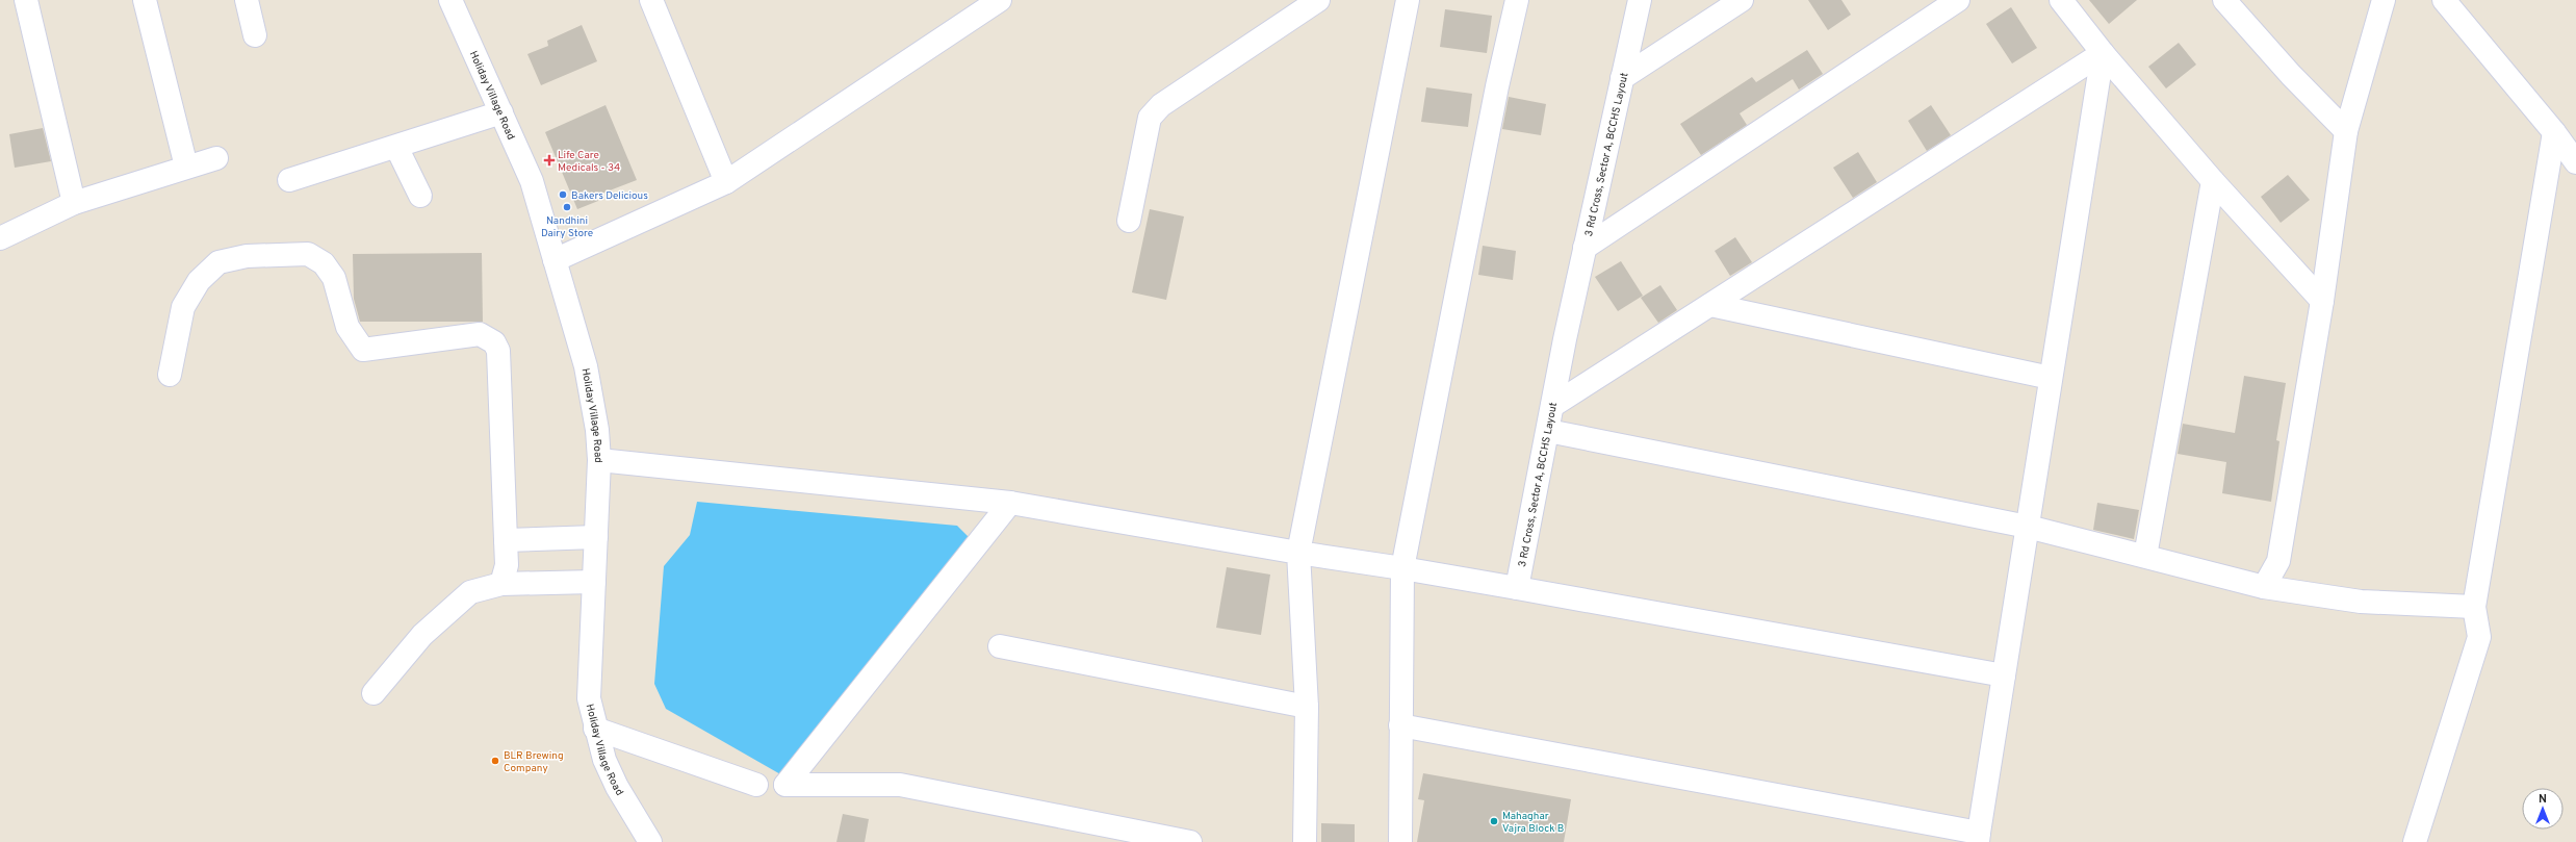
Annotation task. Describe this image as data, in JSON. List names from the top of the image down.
{
  "streets": {
    "street": ["Holiday Village Road", "3 Rd Cross, Sector A, BCCHS Layout"]
  },
  "places": {
    "health": ["Life Care Medicals - 34"],
    "other": [
      "Bakers Delicious",
      "Nandhini Dairy Store",
      "BLR Brewing Company",
      "Mahaghar Vajra Block B"
    ]
  },
  "north": "top"
}
